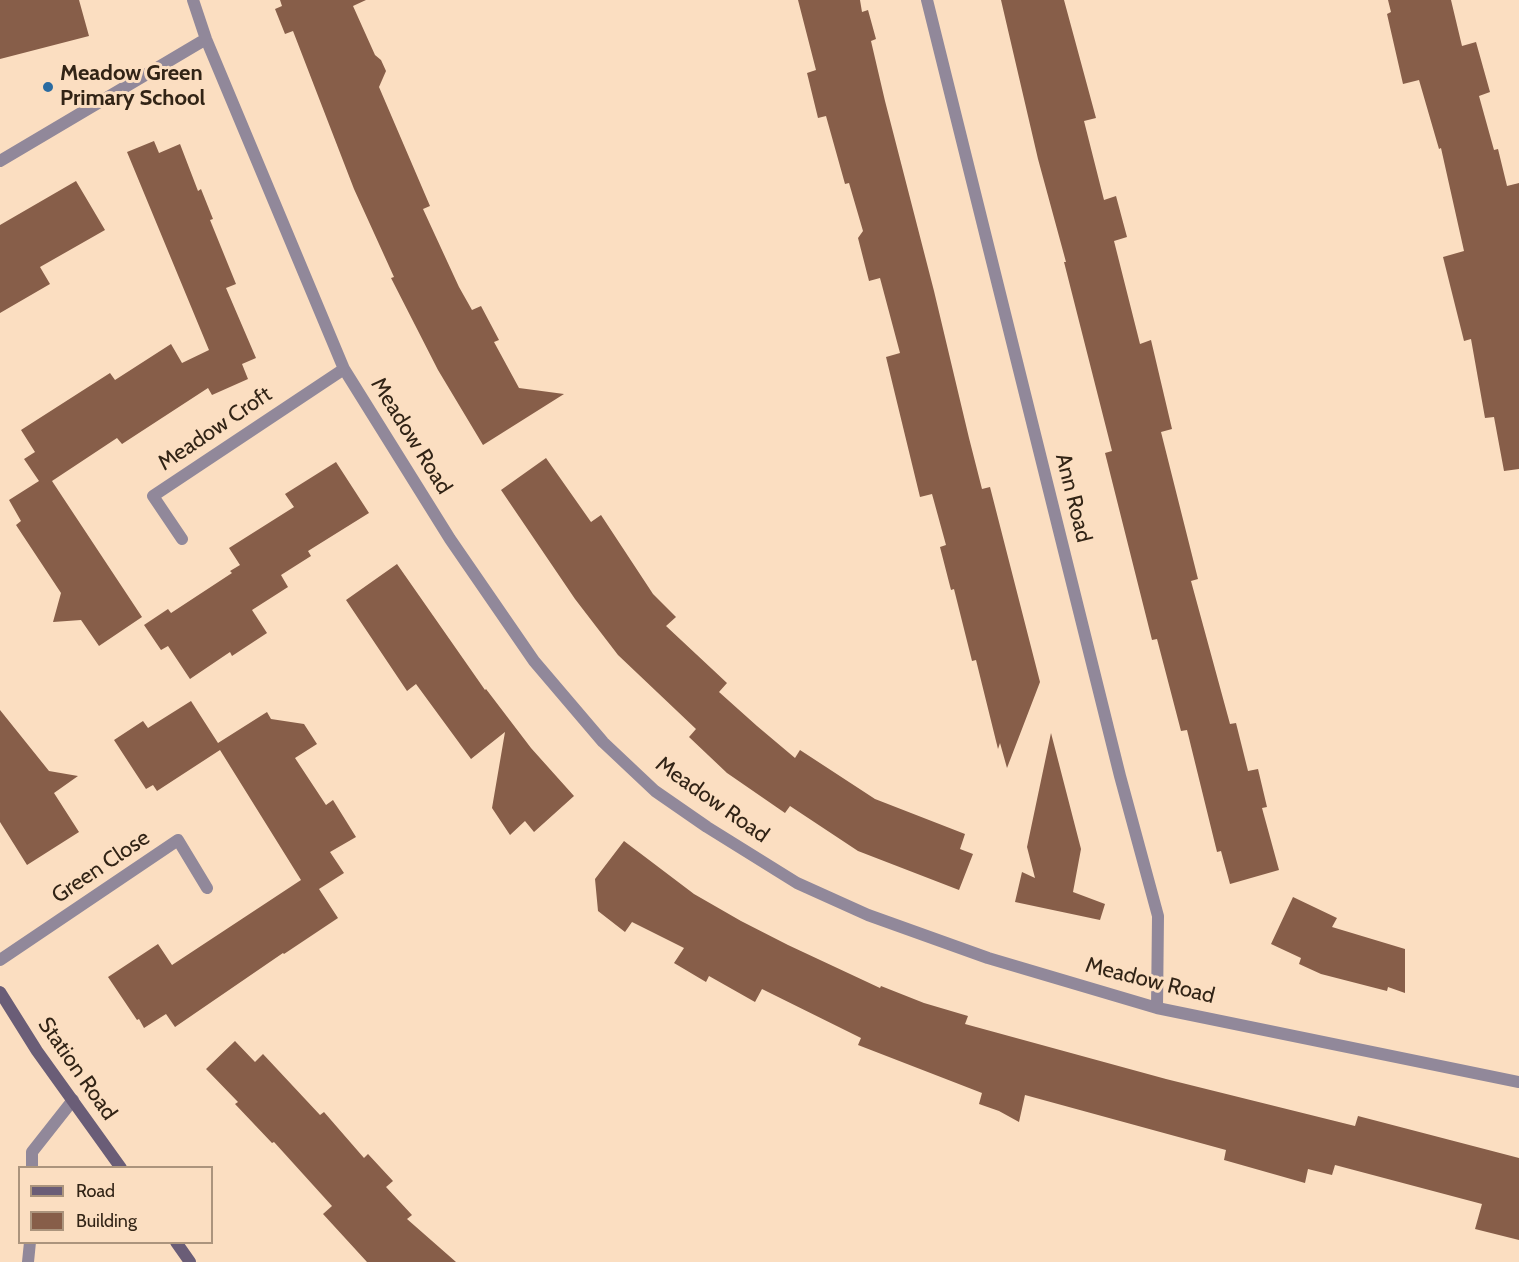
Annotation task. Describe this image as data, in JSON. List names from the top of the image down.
{
  "streets": {
    "street": [
      "Meadow Croft",
      "Meadow Road",
      "Ann Road",
      "Green Close",
      "Station Road"
    ]
  },
  "crossings": [
    ["Meadow Croft", "Meadow Road"],
    ["Meadow Road", "Ann Road"]
  ],
  "places": ["Meadow Green Primary School"],
  "legend": ["Road", "Building"]
}
